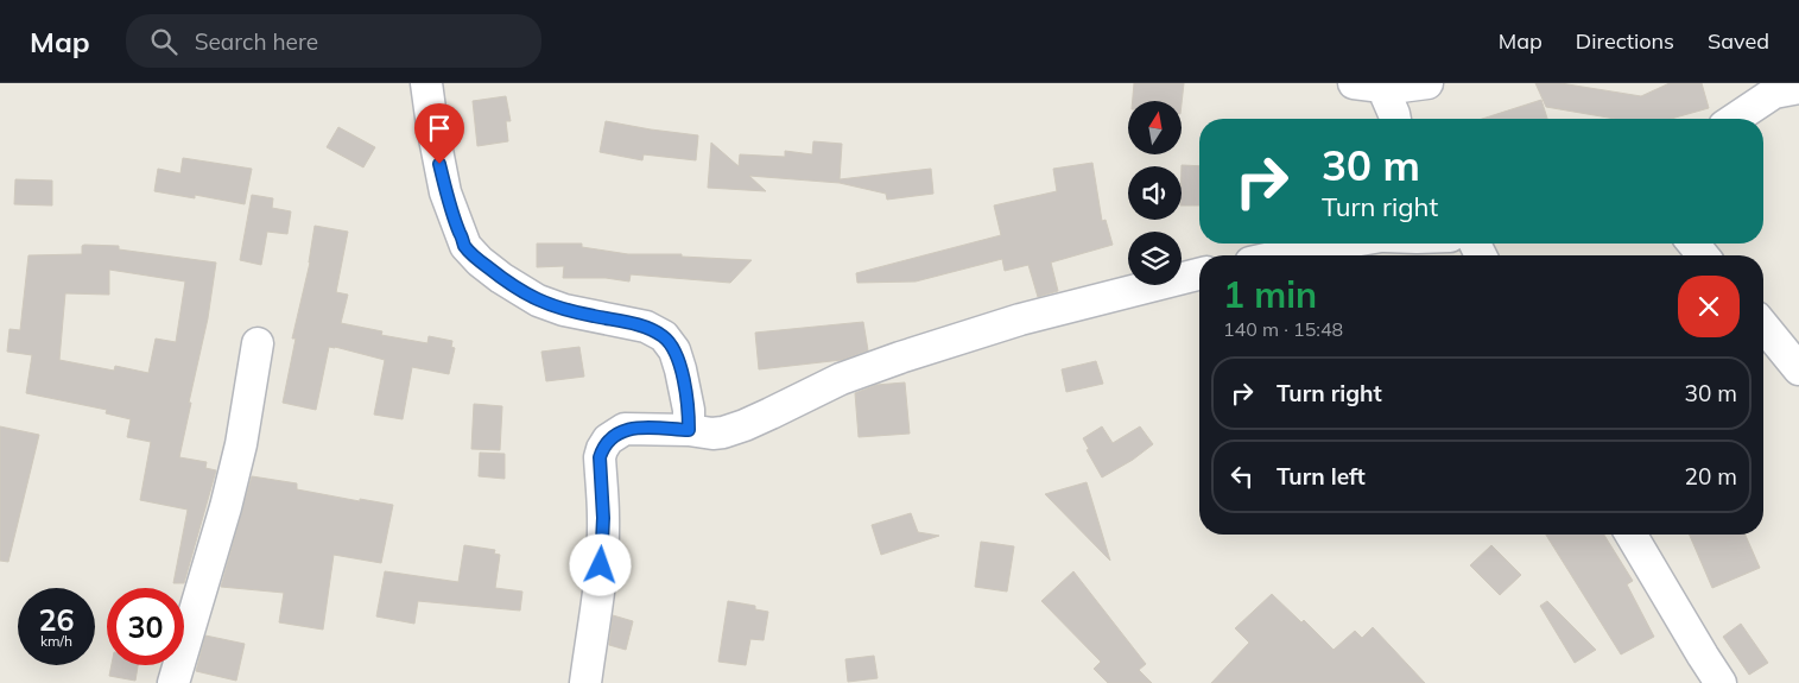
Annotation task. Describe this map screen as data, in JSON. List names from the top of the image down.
{
  "north": "top",
  "page": {
    "header": "Map",
    "search": "Search here",
    "nav": ["Map", "Directions", "Saved"],
    "turn": ["30 m", "Turn right"],
    "heading": ["1 min", "140 m · 15:48"],
    "list": [
      {
        "name": "Turn right",
        "value": "30 m"
      },
      {
        "name": "Turn left",
        "value": "20 m"
      }
    ],
    "speed": "26 km/h",
    "limit": "30"
  }
}
